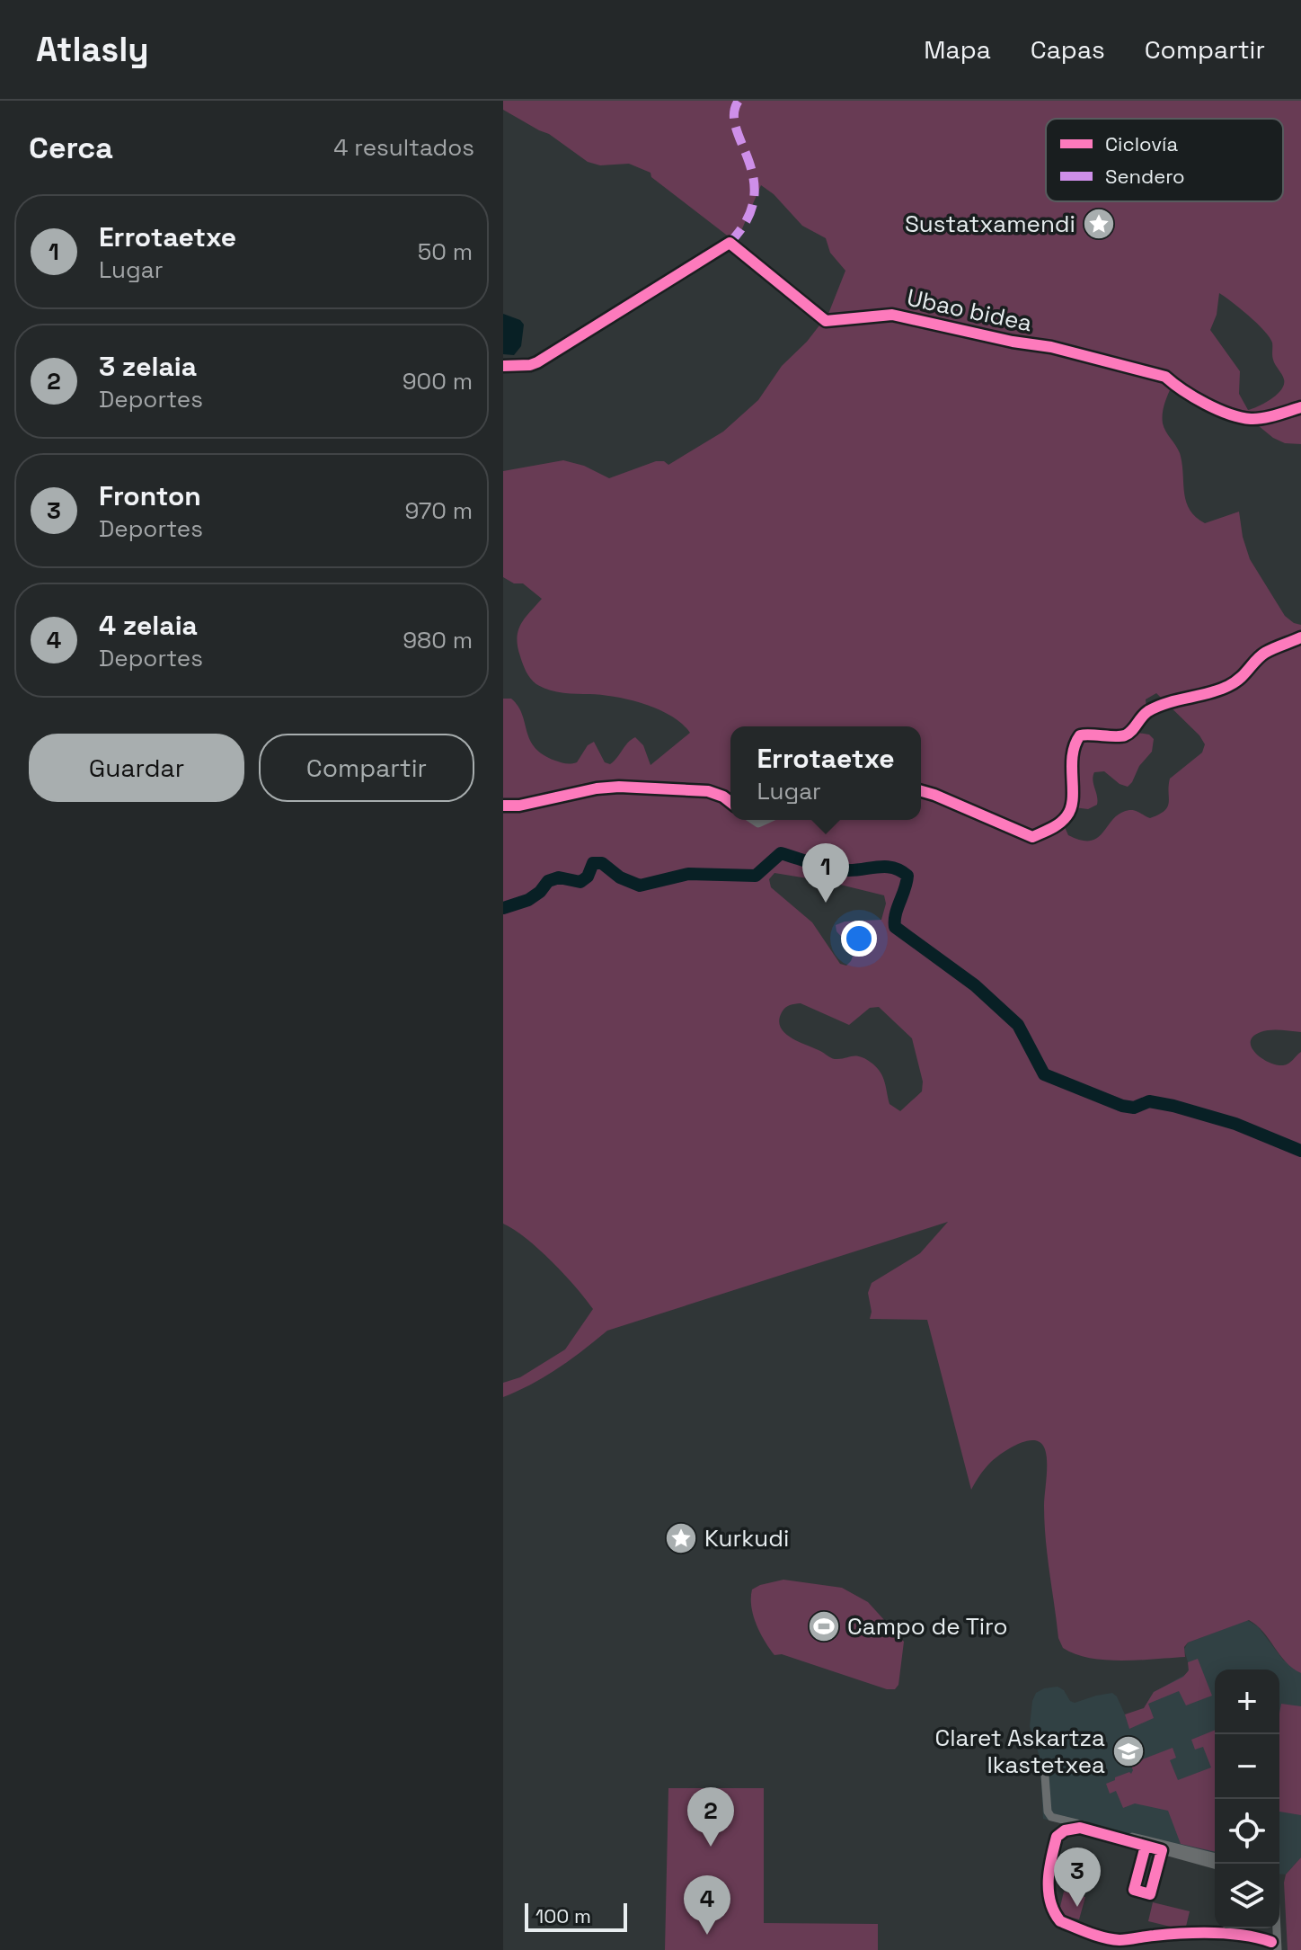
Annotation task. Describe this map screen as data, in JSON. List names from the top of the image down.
{
  "streets": {
    "street": ["Ubao bidea"]
  },
  "places": {
    "place": ["Sustatxamendi", "Kurkudi"],
    "sports": ["Campo de Tiro"],
    "school or university": ["Claret Askartza Ikastetxea"]
  },
  "legend": ["Ciclovía", "Sendero"],
  "scale_bar": "100 m",
  "page": {
    "header": "Atlasly",
    "nav": ["Mapa", "Capas", "Compartir"],
    "heading": ["Cerca", "4 resultados"],
    "list": [
      {
        "mark": "1",
        "name": "Errotaetxe",
        "note": "Lugar",
        "value": "50 m"
      },
      {
        "mark": "2",
        "name": "3 zelaia",
        "note": "Deportes",
        "value": "900 m"
      },
      {
        "mark": "3",
        "name": "Fronton",
        "note": "Deportes",
        "value": "970 m"
      },
      {
        "mark": "4",
        "name": "4 zelaia",
        "note": "Deportes",
        "value": "980 m"
      }
    ],
    "buttons": ["Guardar", "Compartir"],
    "popup": ["Errotaetxe", "Lugar"],
    "pins": [
      "1",
      "2",
      "3",
      "4"
    ],
    "map_buttons": ["+", "−"],
    "scale": "100 m"
  }
}
